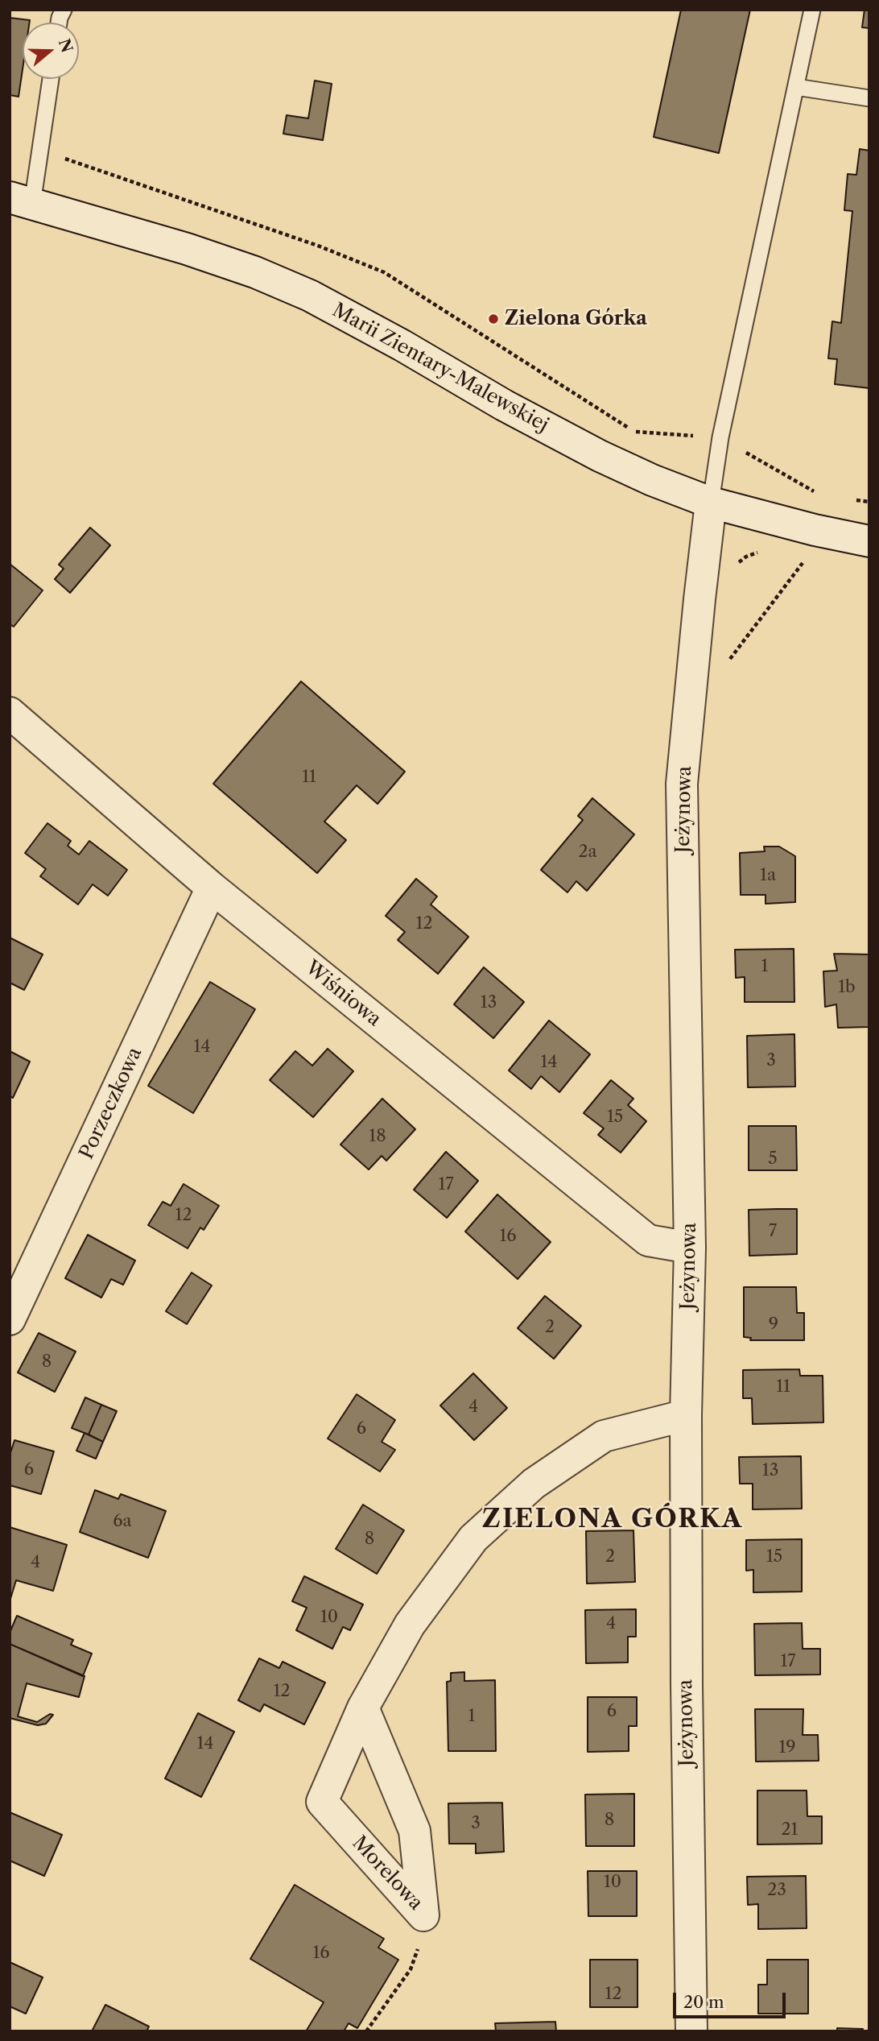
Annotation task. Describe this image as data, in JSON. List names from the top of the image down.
{
  "streets": {
    "street": [
      "Marii Zientary-Malewskiej",
      "Jeżynowa",
      "Wiśniowa",
      "Porzeczkowa",
      "Morelowa"
    ]
  },
  "crossings": [
    ["Marii Zientary-Malewskiej", "Jeżynowa"],
    ["Jeżynowa", "Wiśniowa"],
    ["Jeżynowa", "Morelowa"],
    ["Wiśniowa", "Porzeczkowa"]
  ],
  "districts": ["ZIELONA GÓRKA"],
  "places": ["Zielona Górka"],
  "house_numbers": [
    "11",
    "2a",
    "1a",
    "12",
    "1",
    "1b",
    "13",
    "14",
    "3",
    "14",
    "15",
    "18",
    "5",
    "17",
    "12",
    "7",
    "16",
    "9",
    "2",
    "8",
    "11",
    "4",
    "6",
    "6",
    "13",
    "6a",
    "8",
    "2",
    "15",
    "4",
    "10",
    "4",
    "17",
    "12",
    "6",
    "1",
    "14",
    "19",
    "8",
    "3",
    "21",
    "10",
    "23",
    "16",
    "12"
  ],
  "scale_bar": "20 m",
  "north": "right"
}
